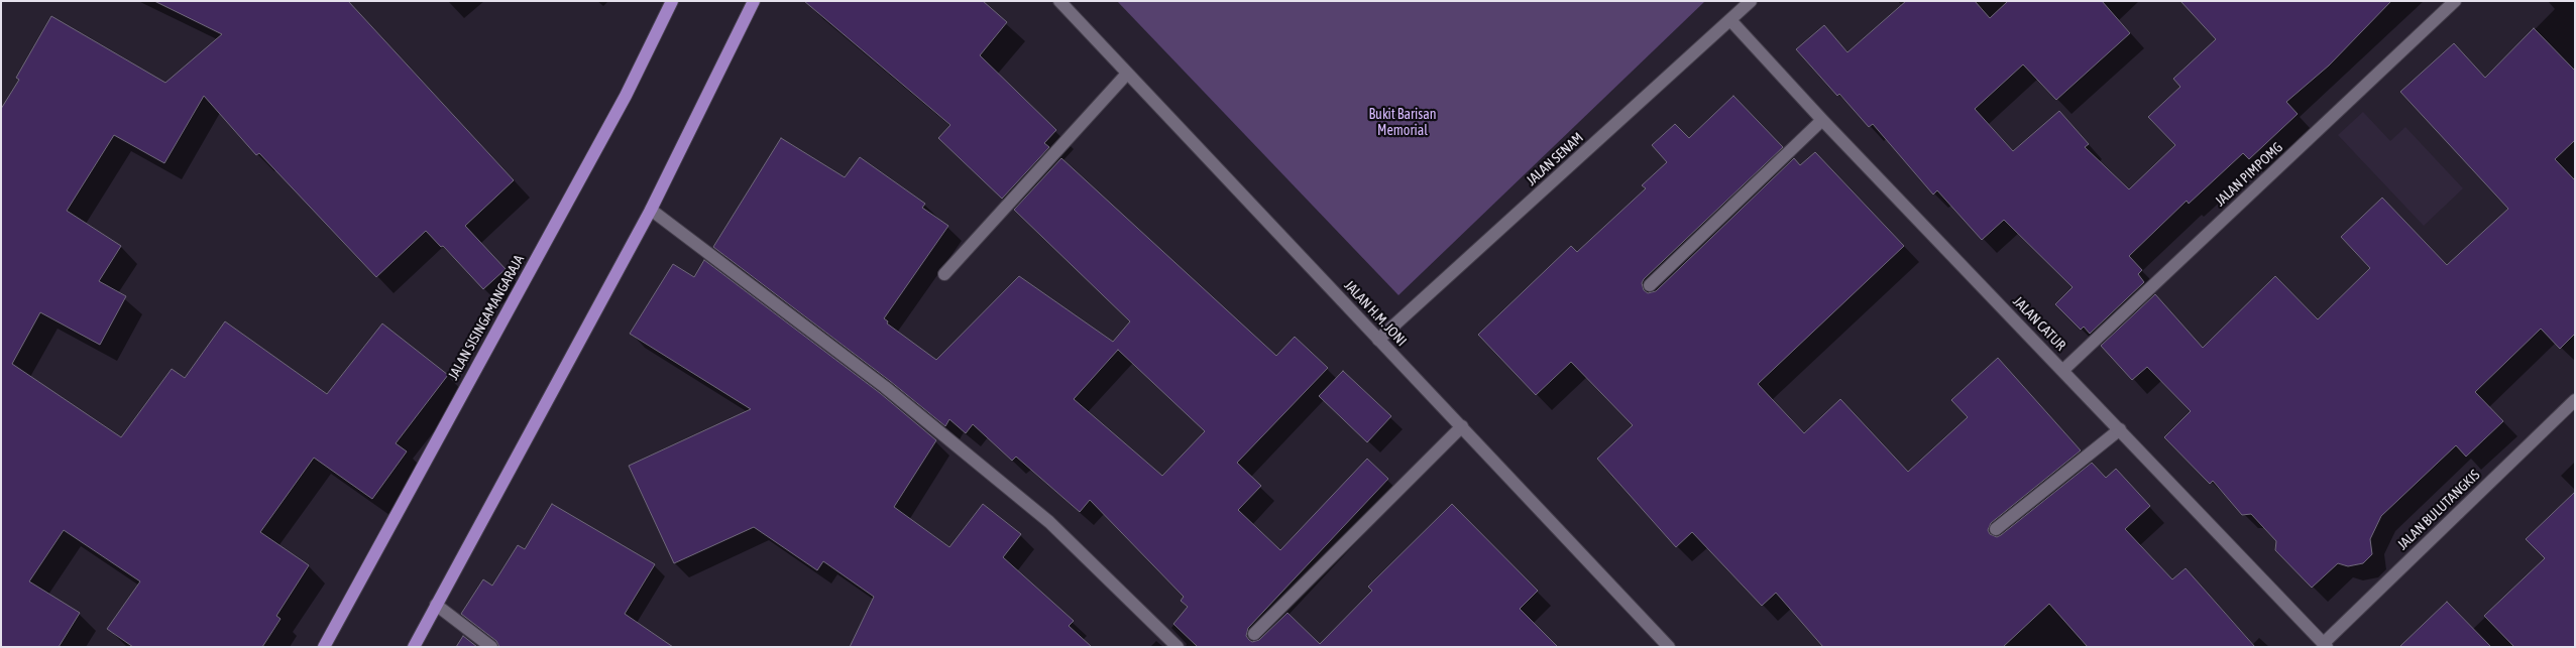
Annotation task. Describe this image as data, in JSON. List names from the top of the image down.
{
  "streets": {
    "main road": ["JALAN SISINGAMANGARAJA"],
    "street": [
      "JALAN SENAM",
      "JALAN PIMPOMG",
      "JALAN H.M. JONI",
      "JALAN CATUR",
      "JALAN BULUTANGKIS"
    ]
  },
  "crossings": [
    ["JALAN SENAM", "JALAN H.M. JONI"],
    ["JALAN SENAM", "JALAN CATUR"],
    ["JALAN PIMPOMG", "JALAN CATUR"],
    ["JALAN CATUR", "JALAN BULUTANGKIS"]
  ],
  "parks": ["Bukit Barisan Memorial"]
}
